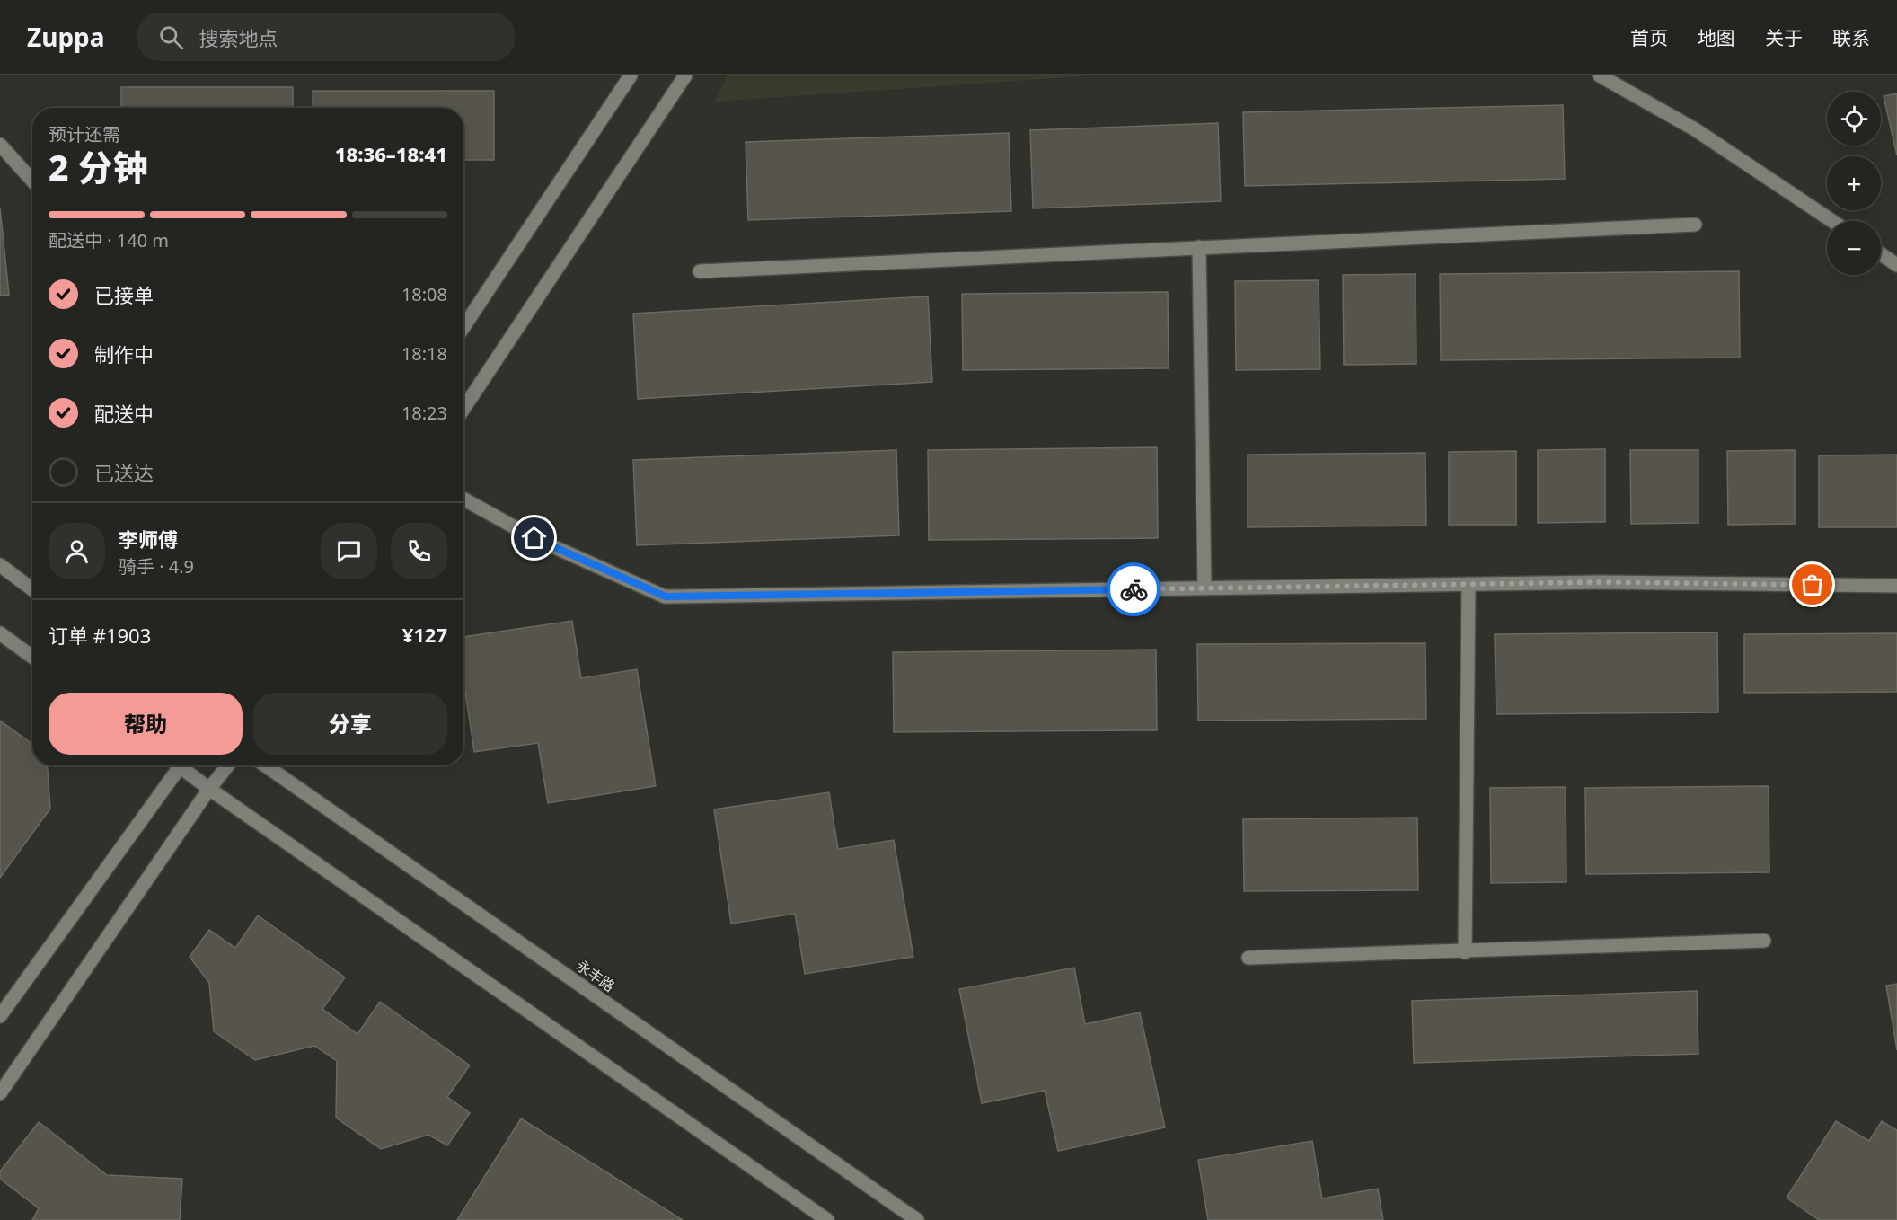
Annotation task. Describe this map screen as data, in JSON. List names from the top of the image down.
{
  "streets": {
    "street": ["永丰路"]
  },
  "page": {
    "header": "Zuppa",
    "search": "搜索地点",
    "nav": [
      "首页",
      "地图",
      "关于",
      "联系"
    ],
    "map_buttons": ["+", "−"],
    "heading": ["2 分钟", "预计还需", "18:36–18:41"],
    "panel": [
      "李师傅",
      "骑手 · 4.9",
      "订单 #1903",
      "¥127"
    ],
    "bar": "配送中 · 140 m",
    "list": [
      ["已接单", "18:08"],
      ["制作中", "18:18"],
      ["配送中", "18:23"],
      "已送达"
    ],
    "buttons": ["帮助", "分享"]
  }
}
